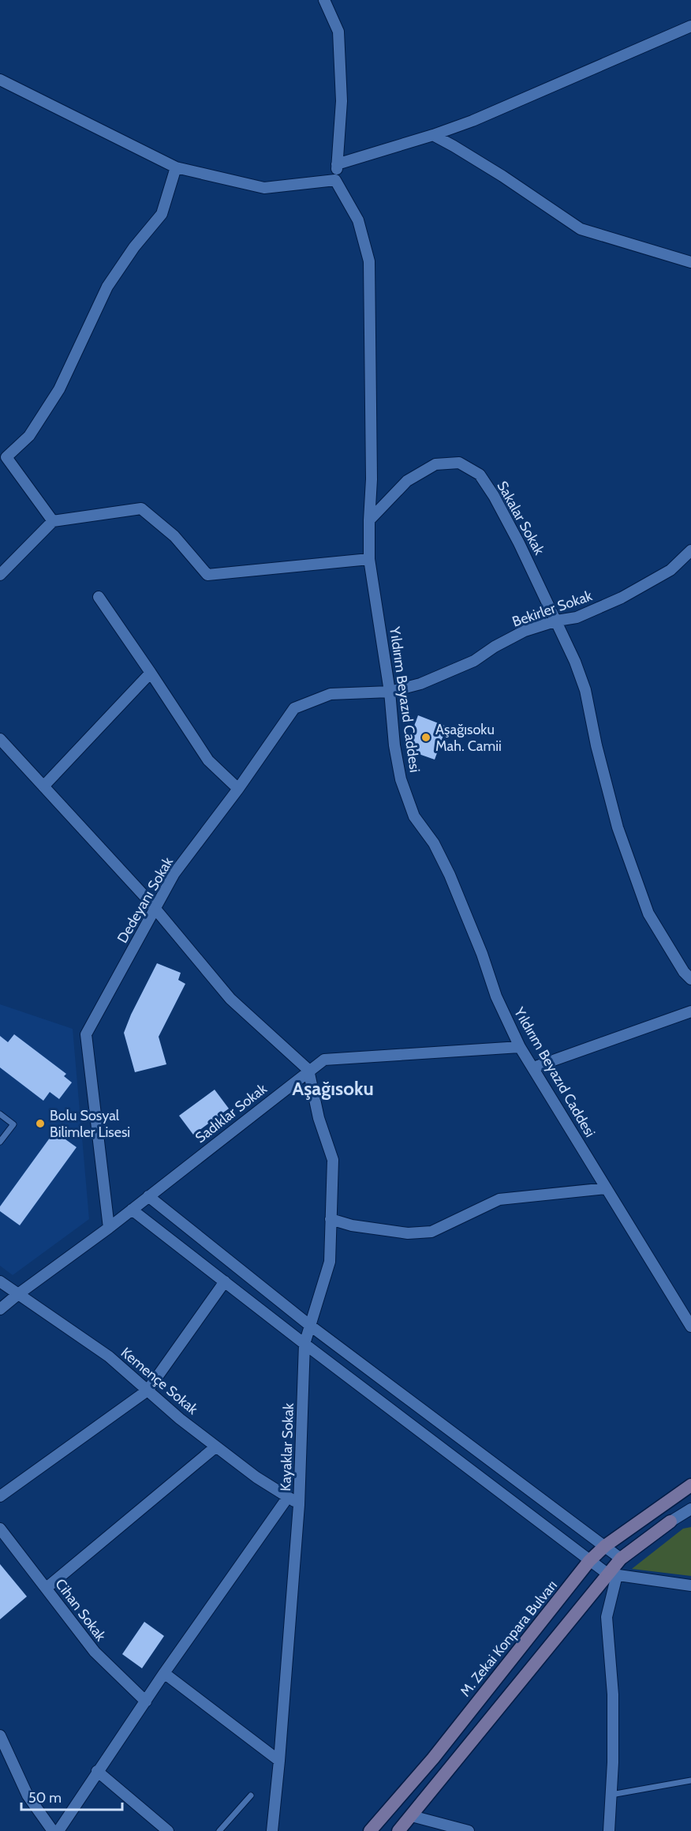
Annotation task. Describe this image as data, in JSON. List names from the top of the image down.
{
  "streets": {
    "main road": ["M. Zekai Konpara Bulvarı"],
    "street": [
      "Sakalar Sokak",
      "Bekirler Sokak",
      "Yıldırım Beyazıd Caddesi",
      "Dedeyanı Sokak",
      "Sadıklar Sokak",
      "Kemençe Sokak",
      "Kayaklar Sokak",
      "Cihan Sokak"
    ]
  },
  "crossings": [
    ["Sakalar Sokak", "Bekirler Sokak"],
    ["Sakalar Sokak", "Yıldırım Beyazıd Caddesi"],
    ["Bekirler Sokak", "Yıldırım Beyazıd Caddesi"],
    ["Bekirler Sokak", "Dedeyanı Sokak"],
    ["Yıldırım Beyazıd Caddesi", "Dedeyanı Sokak"],
    ["Yıldırım Beyazıd Caddesi", "Sadıklar Sokak"],
    ["Dedeyanı Sokak", "Sadıklar Sokak"],
    ["Sadıklar Sokak", "Kemençe Sokak"],
    ["Sadıklar Sokak", "Kayaklar Sokak"],
    ["Kemençe Sokak", "Kayaklar Sokak"]
  ],
  "districts": ["Aşağısoku"],
  "places": ["Aşağısoku Mah. Camii", "Bolu Sosyal Bilimler Lisesi"],
  "scale_bar": "50 m"
}
